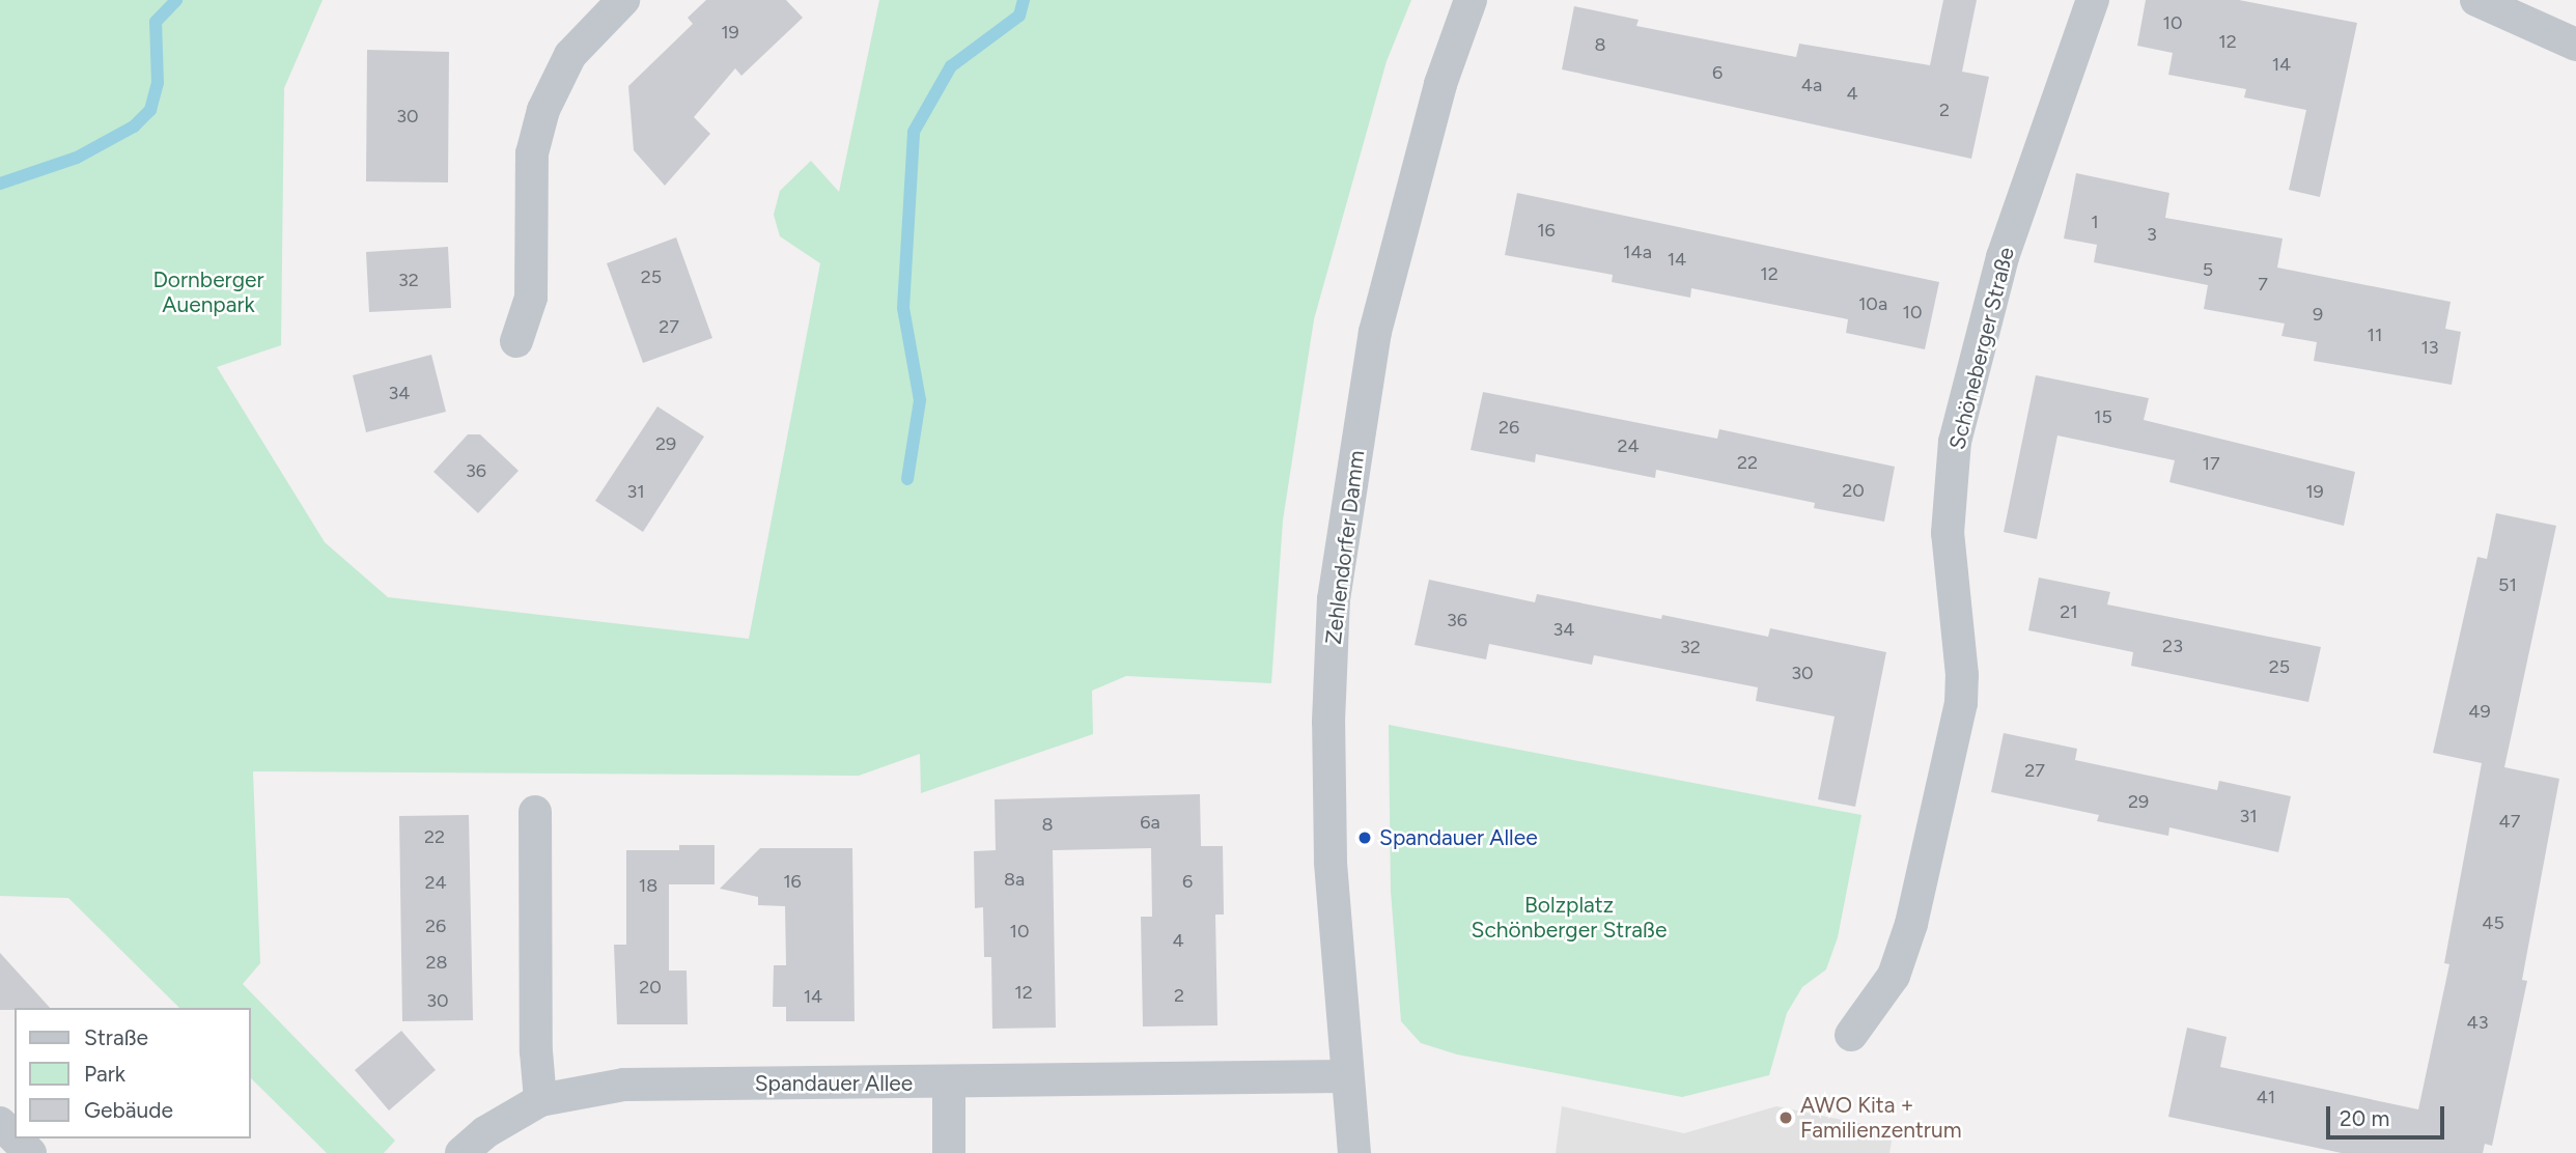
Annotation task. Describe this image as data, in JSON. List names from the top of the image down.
{
  "streets": {
    "street": ["Schöneberger Straße", "Zehlendorfer Damm", "Spandauer Allee"]
  },
  "crossings": [
    ["Zehlendorfer Damm", "Spandauer Allee"]
  ],
  "parks": ["Dornberger Auenpark", "Bolzplatz Schönberger Straße"],
  "places": ["Spandauer Allee", "AWO Kita + Familienzentrum"],
  "house_numbers": [
    "10",
    "19",
    "12",
    "8",
    "14",
    "6",
    "4a",
    "4",
    "2",
    "30",
    "1",
    "16",
    "3",
    "14a",
    "14",
    "5",
    "12",
    "25",
    "32",
    "7",
    "10a",
    "10",
    "9",
    "27",
    "11",
    "13",
    "34",
    "15",
    "26",
    "29",
    "24",
    "22",
    "17",
    "36",
    "20",
    "31",
    "19",
    "51",
    "21",
    "36",
    "34",
    "23",
    "32",
    "25",
    "30",
    "49",
    "27",
    "29",
    "31",
    "47",
    "6a",
    "8",
    "22",
    "8a",
    "16",
    "6",
    "24",
    "18",
    "45",
    "26",
    "10",
    "4",
    "28",
    "20",
    "12",
    "2",
    "14",
    "30",
    "43",
    "41"
  ],
  "legend": ["Straße", "Park", "Gebäude"],
  "scale_bar": "20 m"
}
